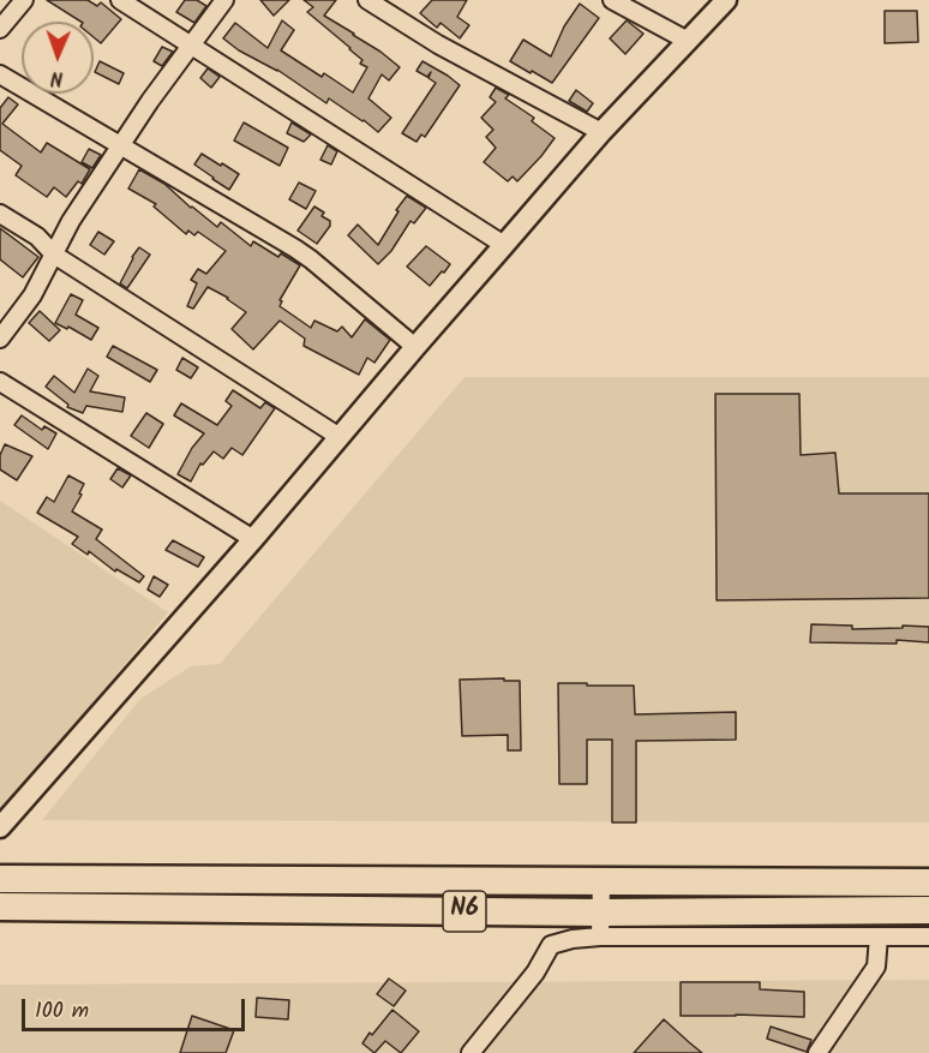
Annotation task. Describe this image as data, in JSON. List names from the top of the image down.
{
  "streets": {
    "highway": ["N6"]
  },
  "scale_bar": "100 m",
  "north": "bottom"
}
